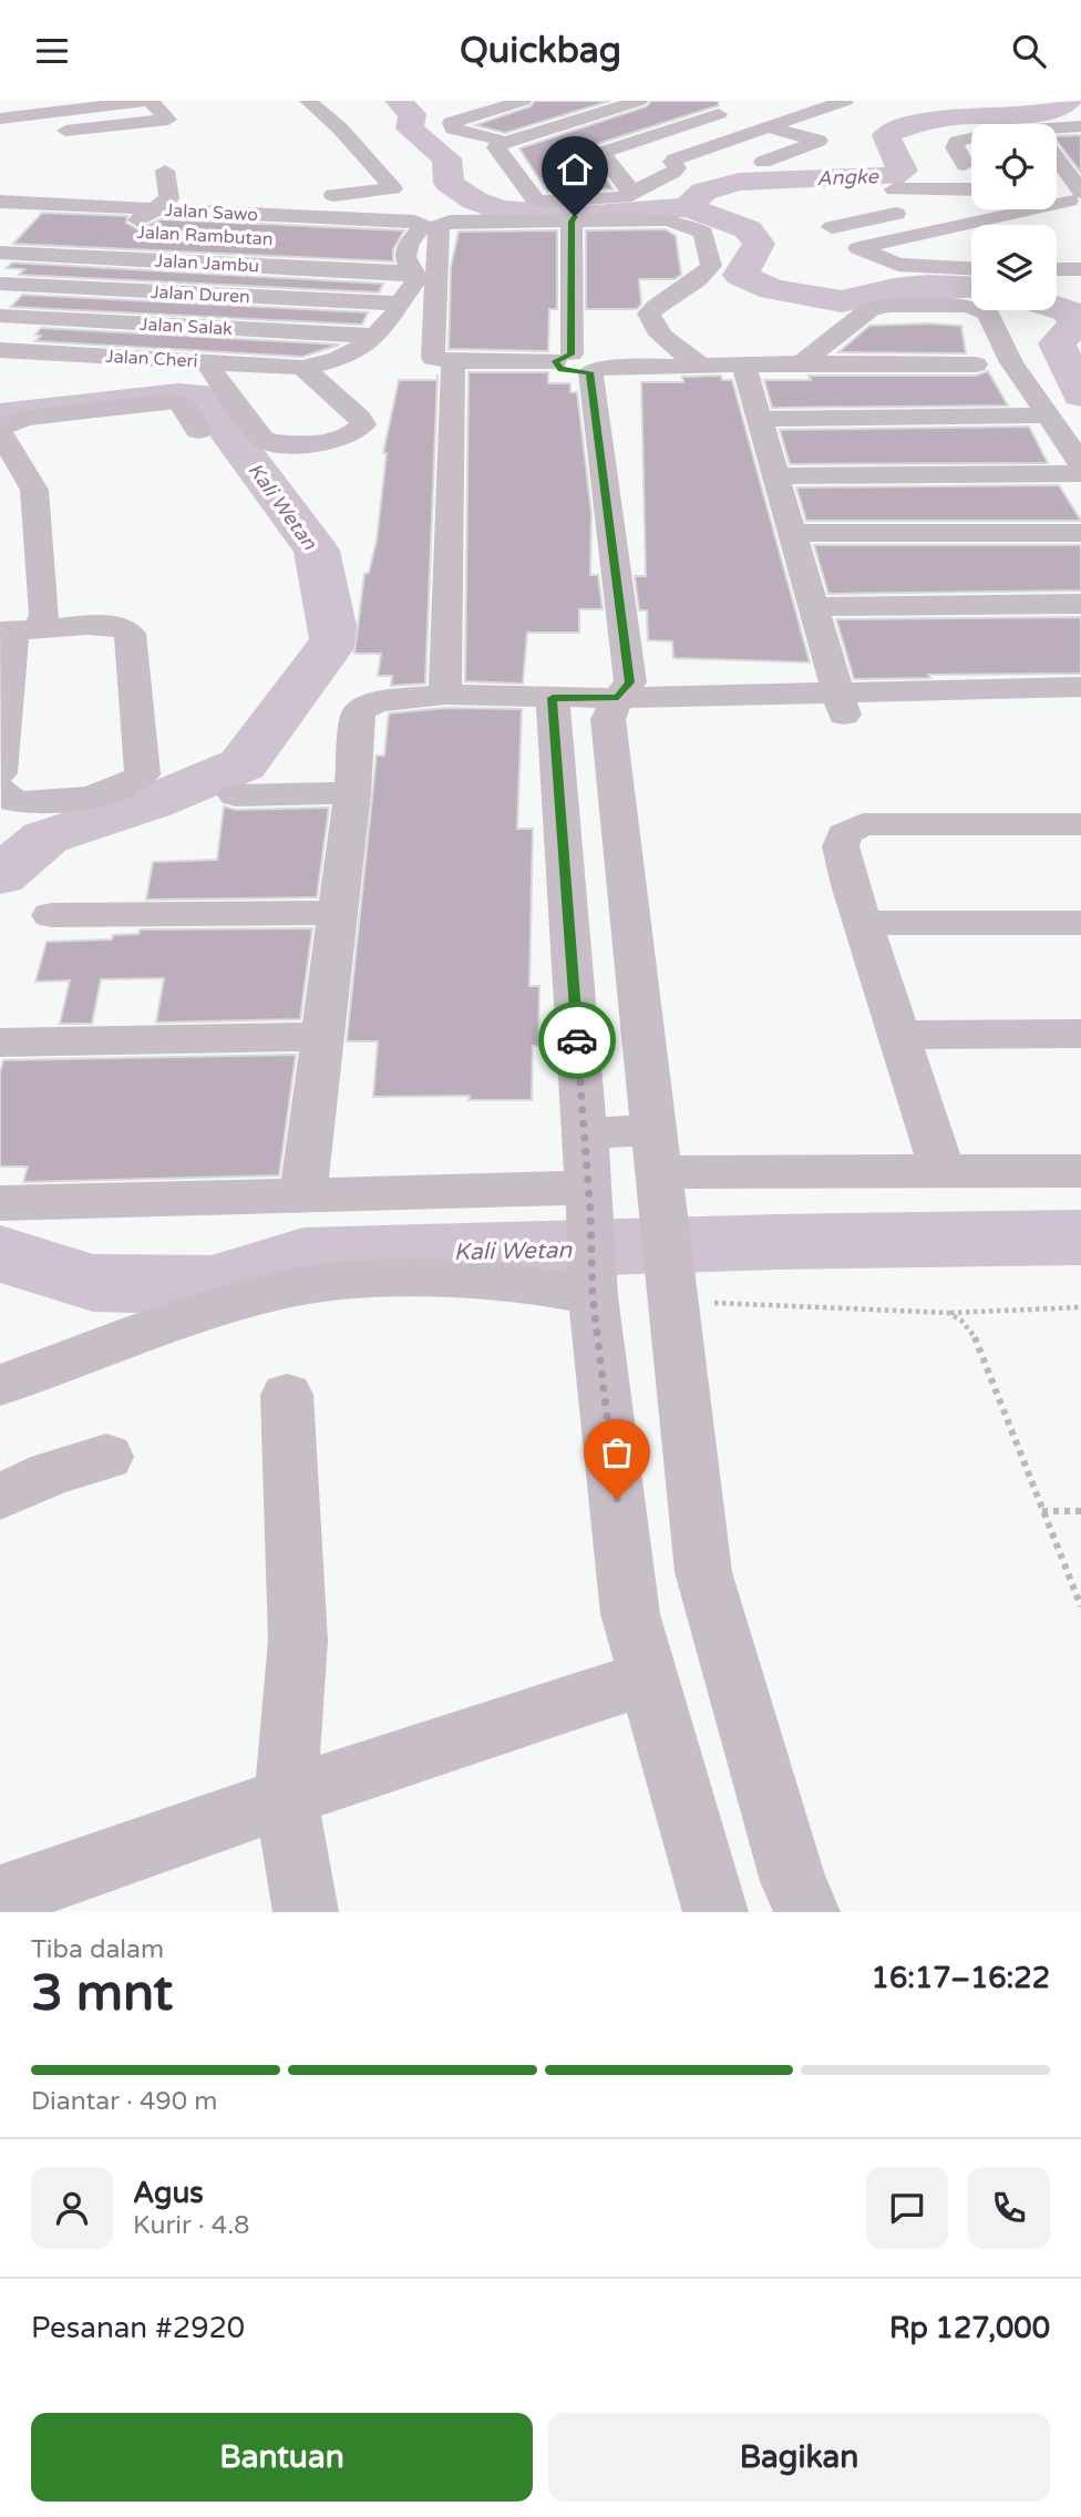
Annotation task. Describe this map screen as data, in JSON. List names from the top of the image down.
{
  "streets": {
    "street": [
      "Jalan Sawo",
      "Jalan Rambutan",
      "Jalan Jambu",
      "Jalan Duren",
      "Jalan Salak",
      "Jalan Cheri"
    ]
  },
  "crossings": [
    ["Jalan Sawo", "Jalan Jambu"],
    ["Jalan Sawo", "Jalan Cheri"],
    ["Jalan Jambu", "Jalan Cheri"],
    ["Jalan Duren", "Jalan Cheri"],
    ["Jalan Salak", "Jalan Cheri"]
  ],
  "water": ["Angke", "Kali Wetan"],
  "page": {
    "header": "Quickbag",
    "heading": ["3 mnt", "Tiba dalam", "16:17–16:22"],
    "panel": [
      "Agus",
      "Kurir · 4.8",
      "Pesanan #2920",
      "Rp 127,000"
    ],
    "bar": "Diantar · 490 m",
    "buttons": ["Bantuan", "Bagikan"]
  }
}
